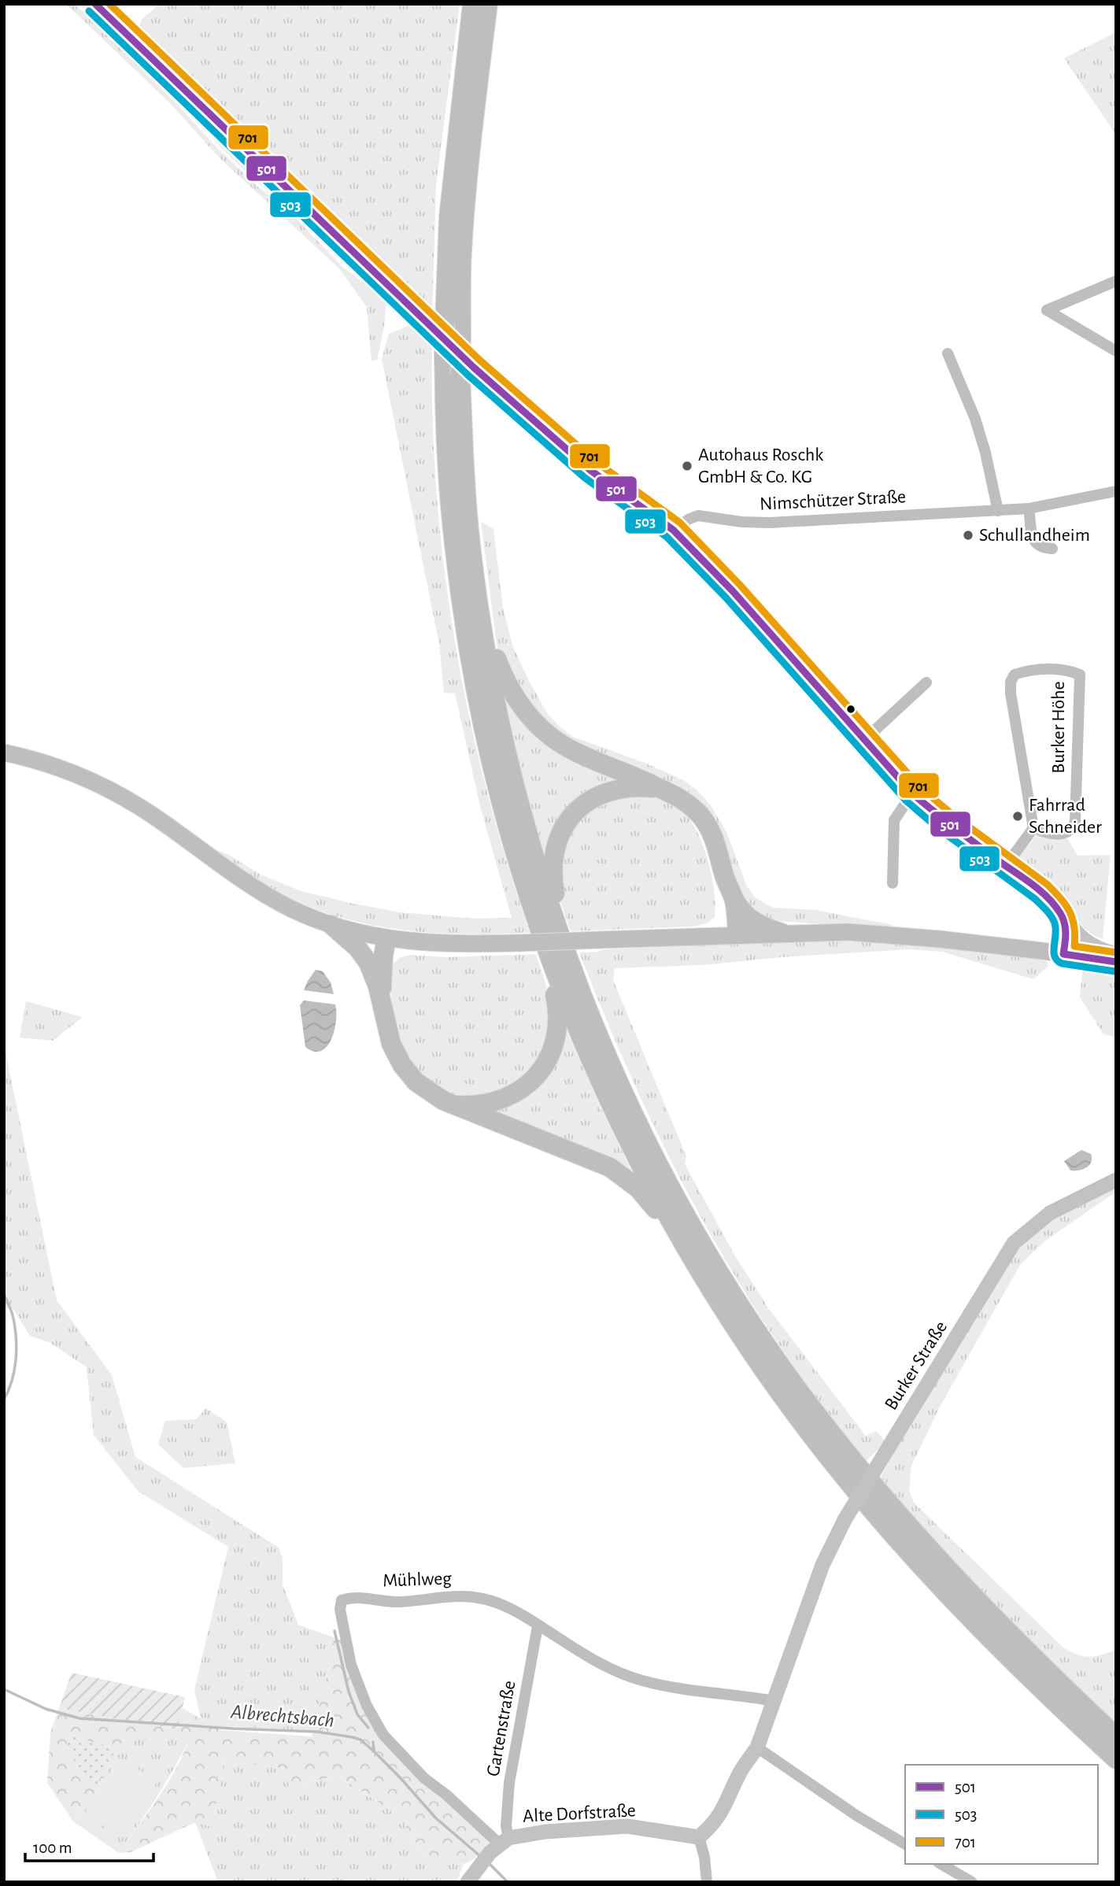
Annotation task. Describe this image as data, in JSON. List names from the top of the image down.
{
  "streets": {
    "street": [
      "Nimschützer Straße",
      "Burker Höhe",
      "Burker Straße",
      "Mühlweg",
      "Gartenstraße",
      "Alte Dorfstraße"
    ]
  },
  "crossings": [
    ["Burker Straße", "Mühlweg"],
    ["Mühlweg", "Gartenstraße"],
    ["Mühlweg", "Alte Dorfstraße"],
    ["Gartenstraße", "Alte Dorfstraße"]
  ],
  "water": ["Albrechtsbach"],
  "places": ["Autohaus Roschk GmbH & Co. KG", "Schullandheim", "Fahrrad Schneider"],
  "lines": ["transit line 501", "transit line 701", "transit line 503"],
  "legend": ["501", "503", "701"],
  "scale_bar": "100 m"
}
